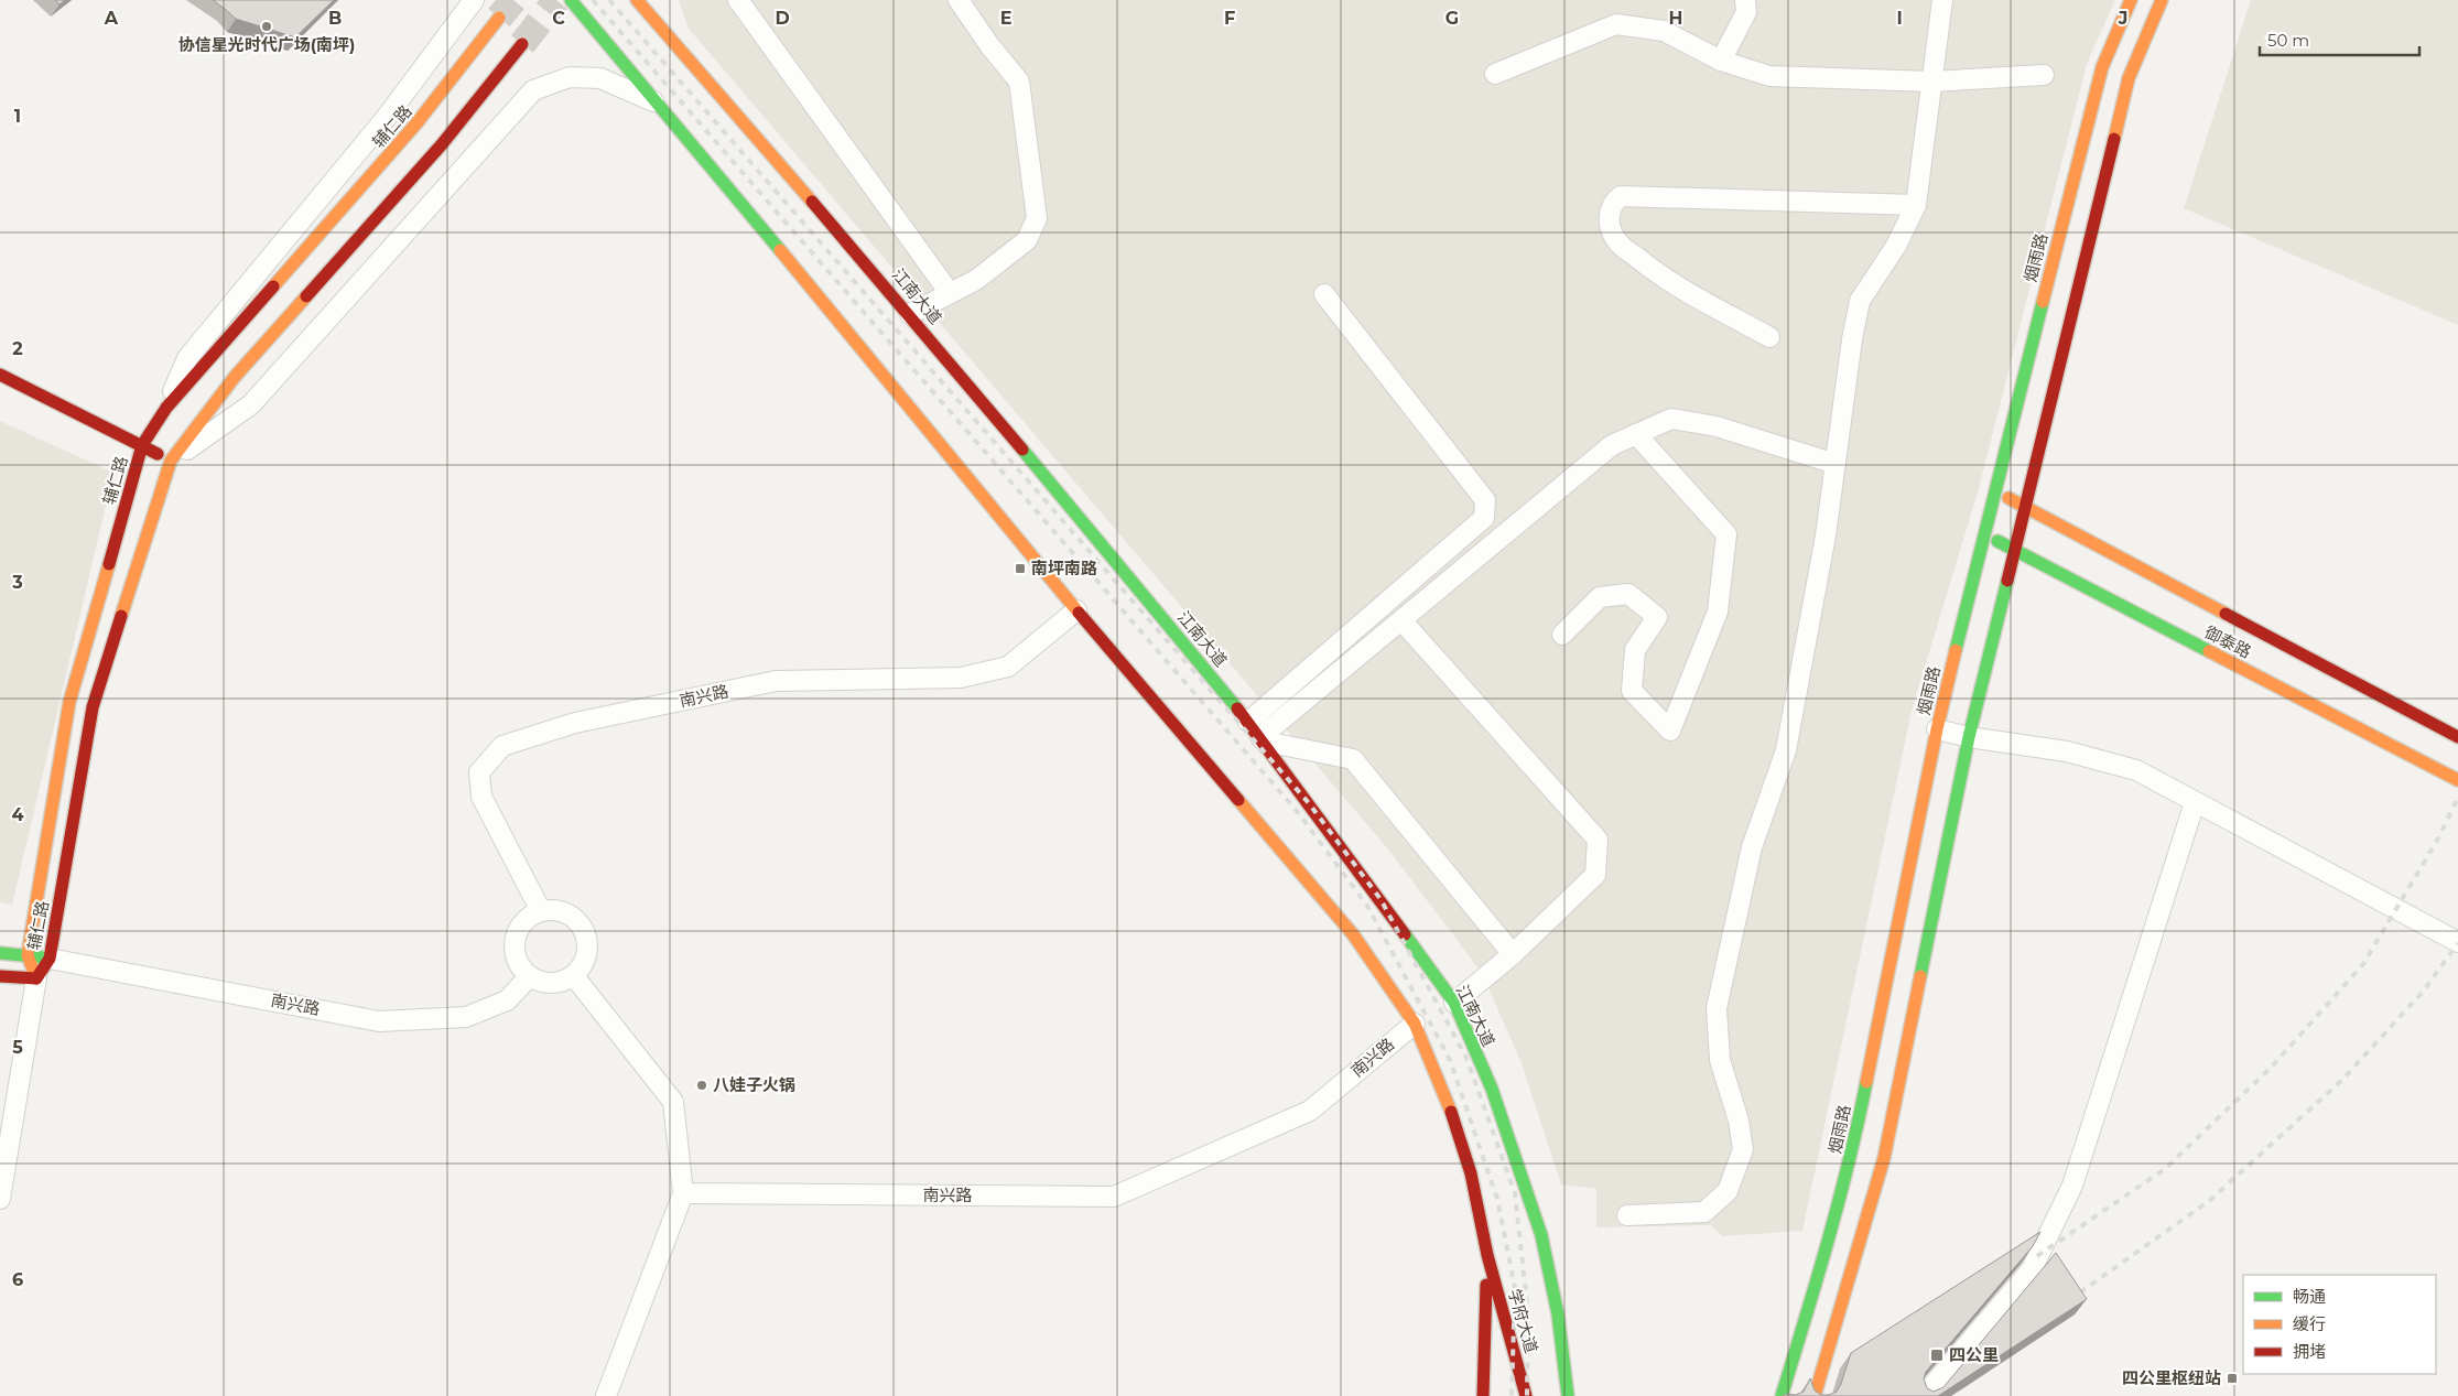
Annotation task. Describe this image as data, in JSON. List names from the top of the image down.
{
  "streets": {
    "main road": [
      "辅仁路",
      "烟雨路",
      "江南大道",
      "御泰路",
      "学府大道"
    ],
    "street": ["南兴路"]
  },
  "crossings": [
    ["辅仁路", "南兴路"],
    ["烟雨路", "御泰路"]
  ],
  "places": {
    "other": ["协信星光时代广场(南坪)", "八娃子火锅"],
    "transit": ["南坪南路", "四公里", "四公里枢纽站"]
  },
  "legend": ["畅通", "缓行", "拥堵"],
  "scale_bar": "50 m",
  "grid": {
    "columns": [
      "A",
      "B",
      "C",
      "D",
      "E",
      "F",
      "G",
      "H",
      "I",
      "J"
    ],
    "rows": [
      "1",
      "2",
      "3",
      "4",
      "5",
      "6"
    ]
  }
}
